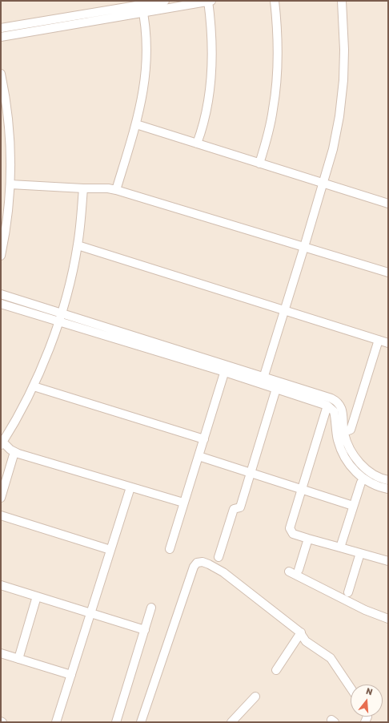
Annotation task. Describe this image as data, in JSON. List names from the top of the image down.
{
  "north": "top"
}
